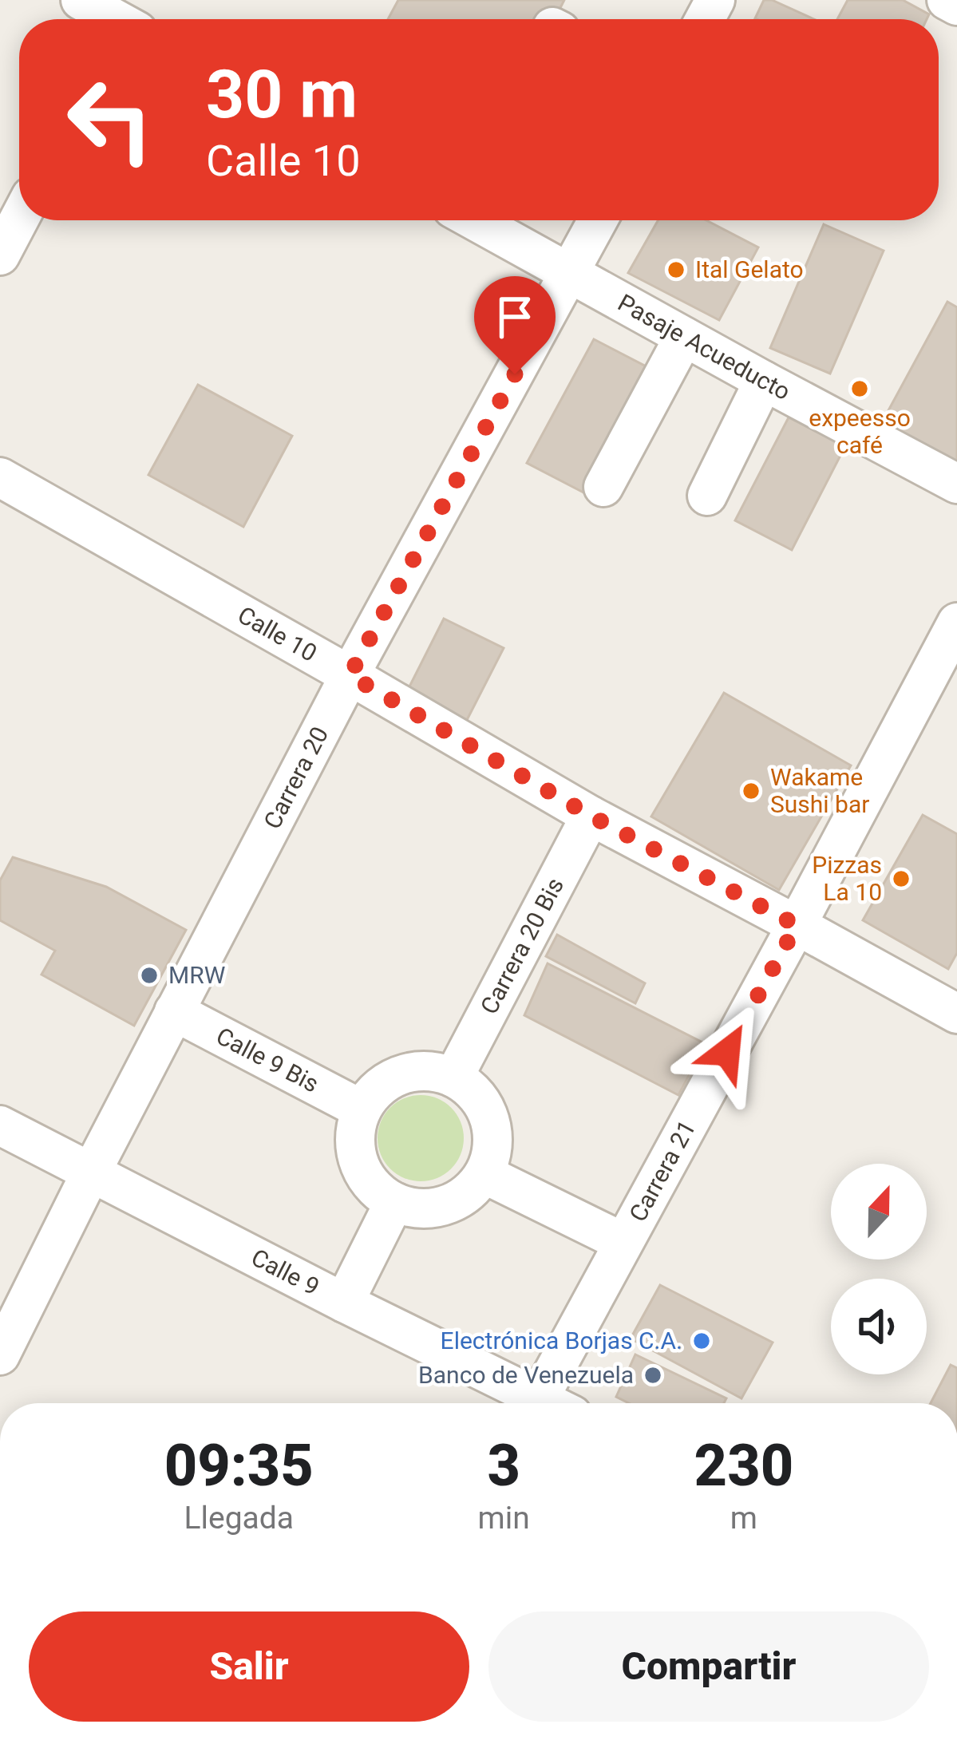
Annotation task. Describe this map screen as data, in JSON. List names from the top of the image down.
{
  "streets": {
    "street": [
      "Pasaje Acueducto",
      "Calle 10",
      "Carrera 20",
      "Carrera 20 Bis",
      "Calle 9 Bis",
      "Carrera 21",
      "Calle 9"
    ]
  },
  "crossings": [
    ["Pasaje Acueducto", "Carrera 20"],
    ["Calle 10", "Carrera 20"],
    ["Calle 10", "Carrera 20 Bis"],
    ["Calle 10", "Carrera 21"],
    ["Carrera 20", "Calle 9 Bis"],
    ["Carrera 20", "Calle 9"],
    ["Carrera 20 Bis", "Calle 9 Bis"]
  ],
  "places": [
    "Ital Gelato",
    "expeesso café",
    "Wakame Sushi bar",
    "Pizzas La 10",
    "MRW",
    "Electrónica Borjas C.A.",
    "Banco de Venezuela"
  ],
  "north": "top",
  "page": {
    "turn": ["30 m", "Calle 10"],
    "eta": [
      "09:35",
      "Llegada",
      "3",
      "min",
      "230",
      "m"
    ],
    "buttons": ["Salir", "Compartir"]
  }
}
